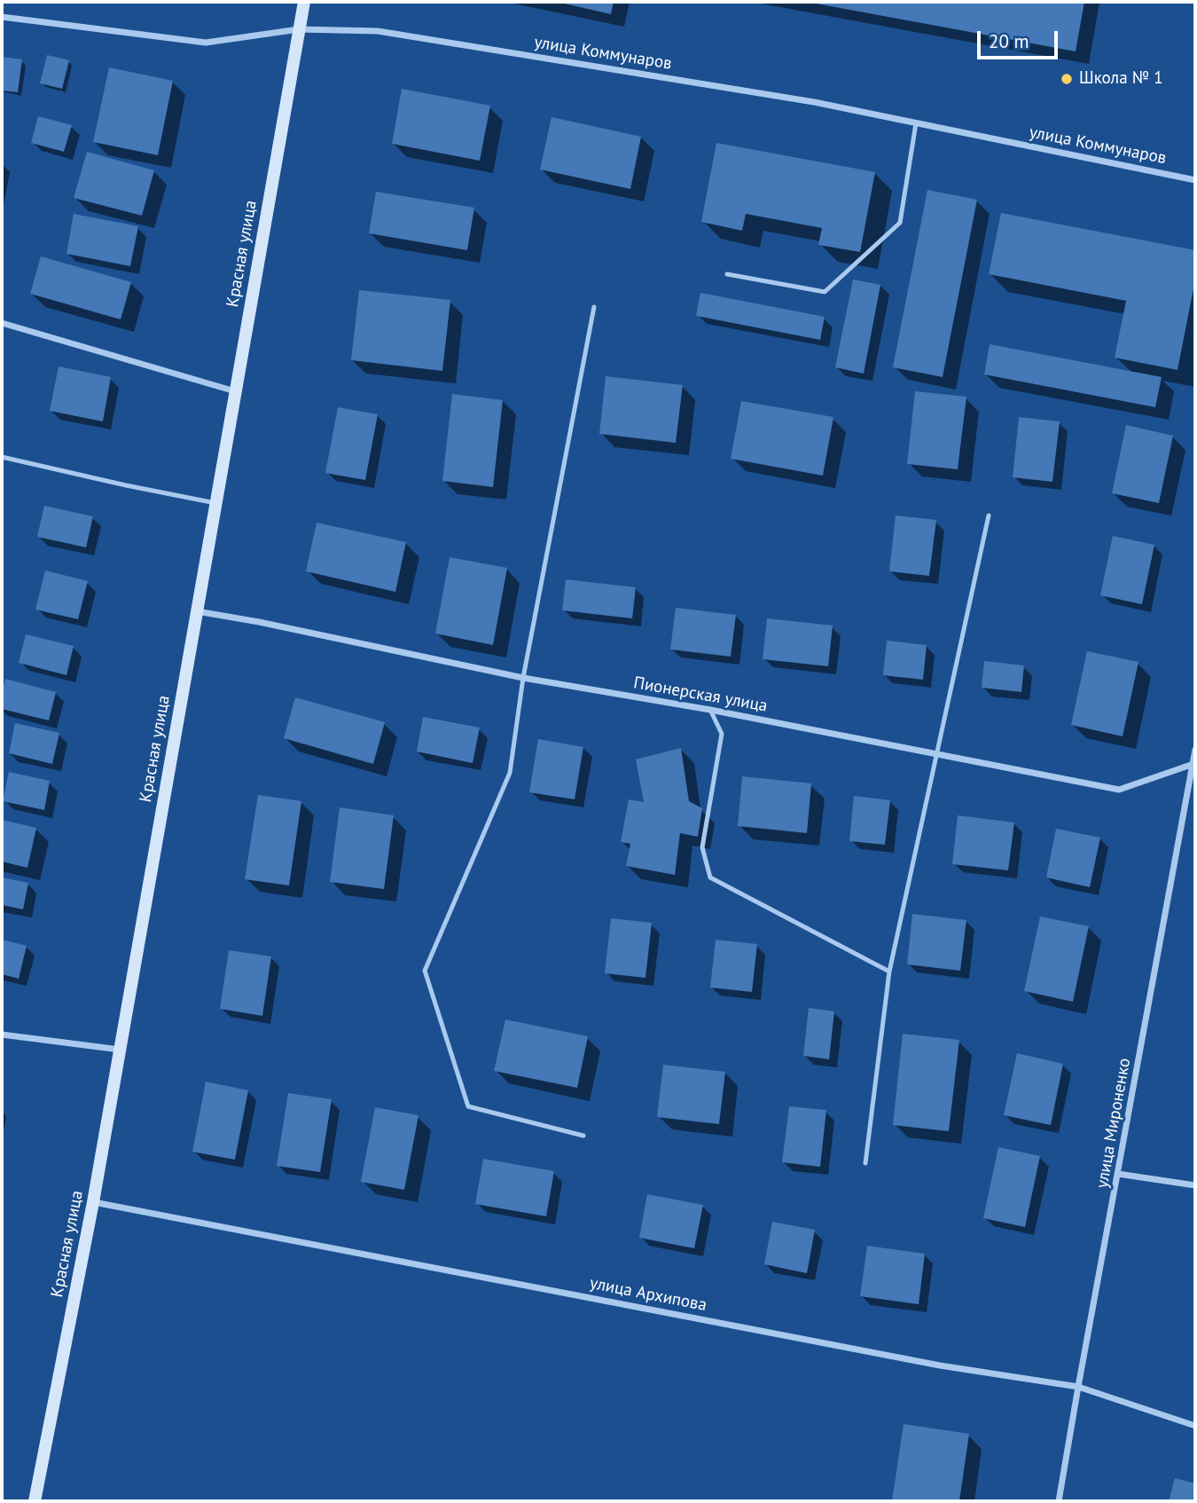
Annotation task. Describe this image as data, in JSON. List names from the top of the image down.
{
  "streets": {
    "main road": ["Красная улица"],
    "street": [
      "улица Коммунаров",
      "Пионерская улица",
      "улица Мироненко",
      "улица Архипова"
    ]
  },
  "crossings": [
    ["улица Коммунаров", "Красная улица"],
    ["Красная улица", "Пионерская улица"],
    ["Красная улица", "улица Архипова"],
    ["Пионерская улица", "улица Мироненко"],
    ["улица Мироненко", "улица Архипова"]
  ],
  "places": ["Школа № 1"],
  "scale_bar": "20 m"
}
